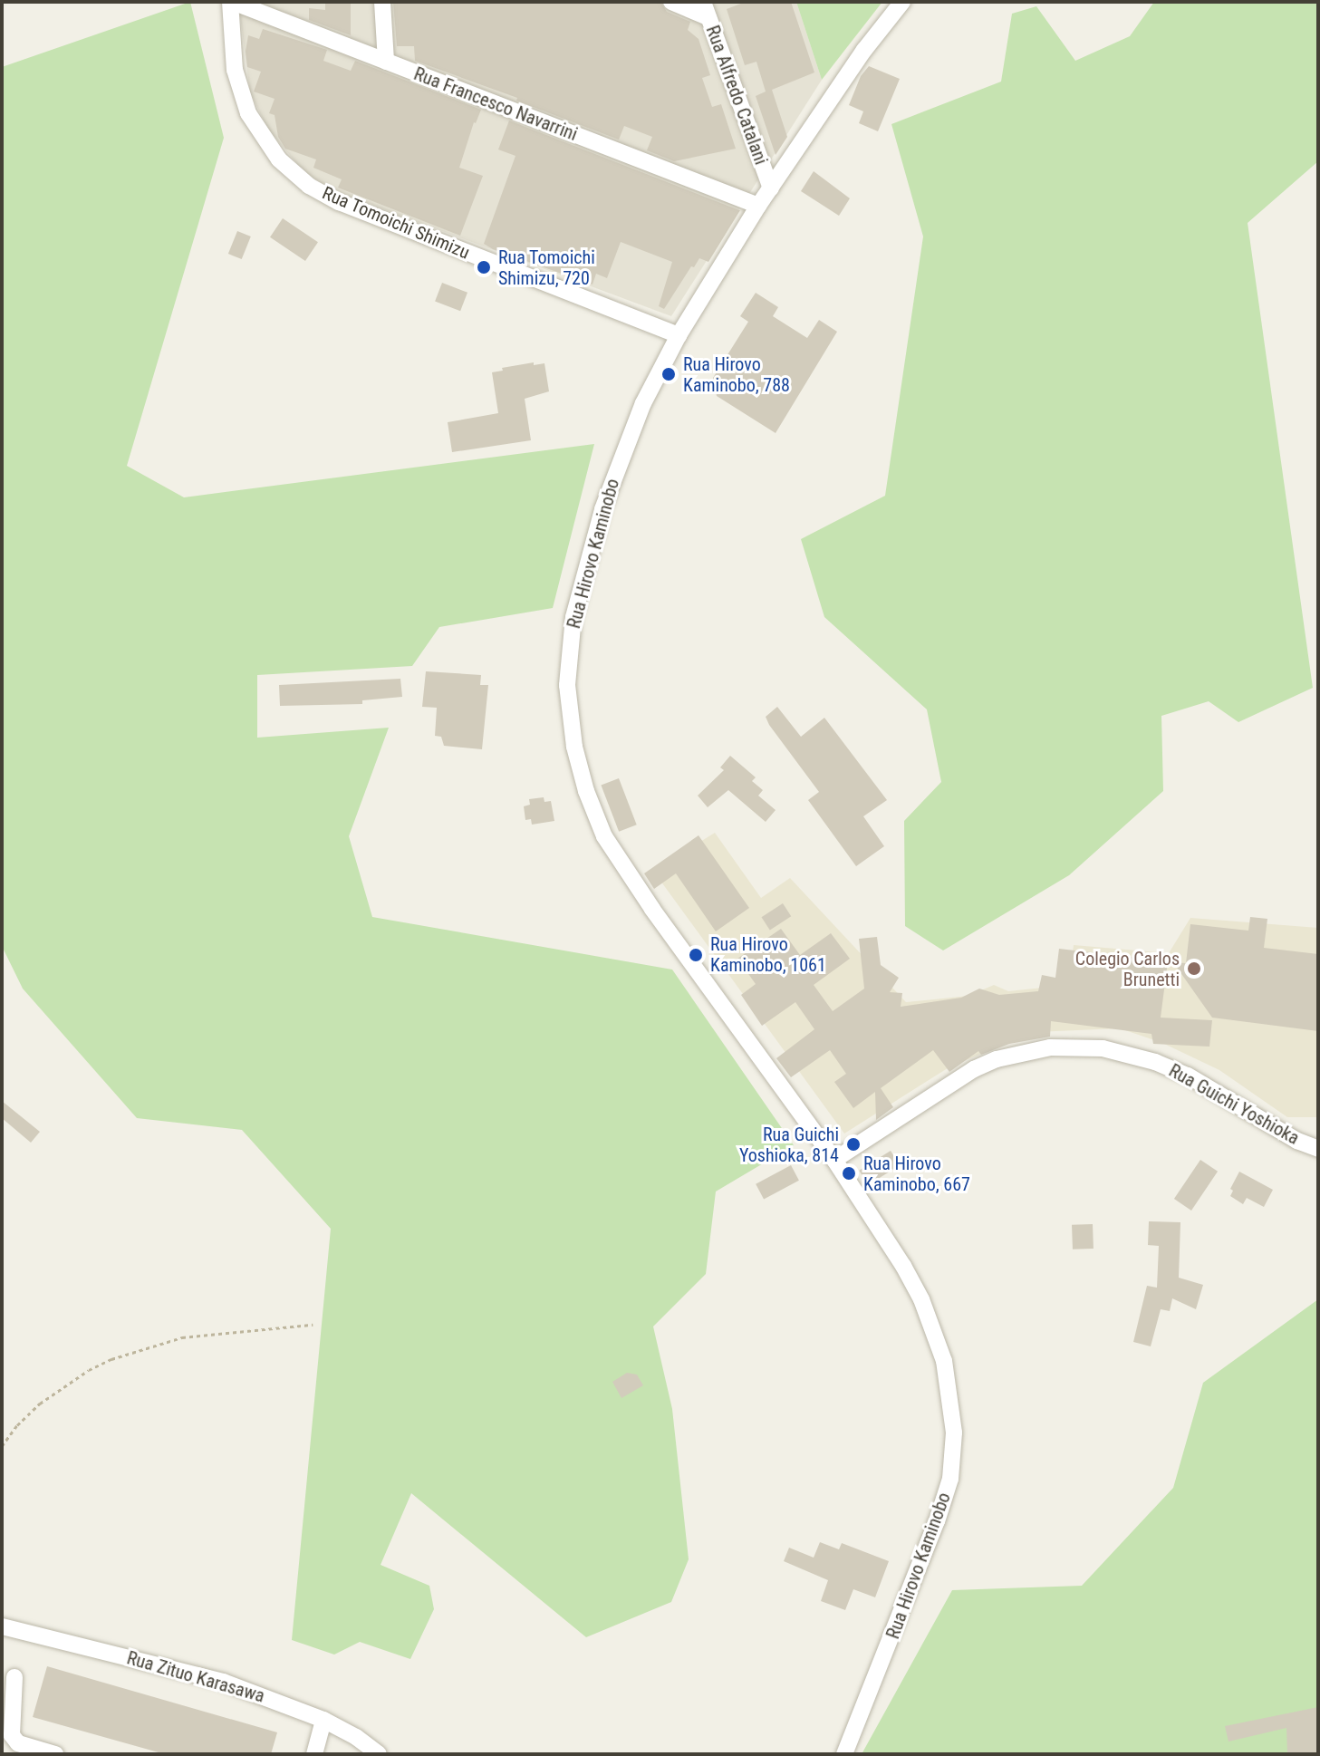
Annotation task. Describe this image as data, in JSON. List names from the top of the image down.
{
  "streets": {
    "street": [
      "Rua Alfredo Catalani",
      "Rua Francesco Navarrini",
      "Rua Tomoichi Shimizu",
      "Rua Hirovo Kaminobo",
      "Rua Guichi Yoshioka",
      "Rua Zituo Karasawa"
    ]
  },
  "crossings": [
    ["Rua Alfredo Catalani", "Rua Hirovo Kaminobo"],
    ["Rua Francesco Navarrini", "Rua Tomoichi Shimizu"],
    ["Rua Francesco Navarrini", "Rua Hirovo Kaminobo"],
    ["Rua Tomoichi Shimizu", "Rua Hirovo Kaminobo"],
    ["Rua Hirovo Kaminobo", "Rua Guichi Yoshioka"]
  ],
  "places": [
    "Rua Tomoichi Shimizu, 720",
    "Rua Hirovo Kaminobo, 788",
    "Rua Hirovo Kaminobo, 1061",
    "Colegio Carlos Brunetti",
    "Rua Guichi Yoshioka, 814",
    "Rua Hirovo Kaminobo, 667"
  ]
}
